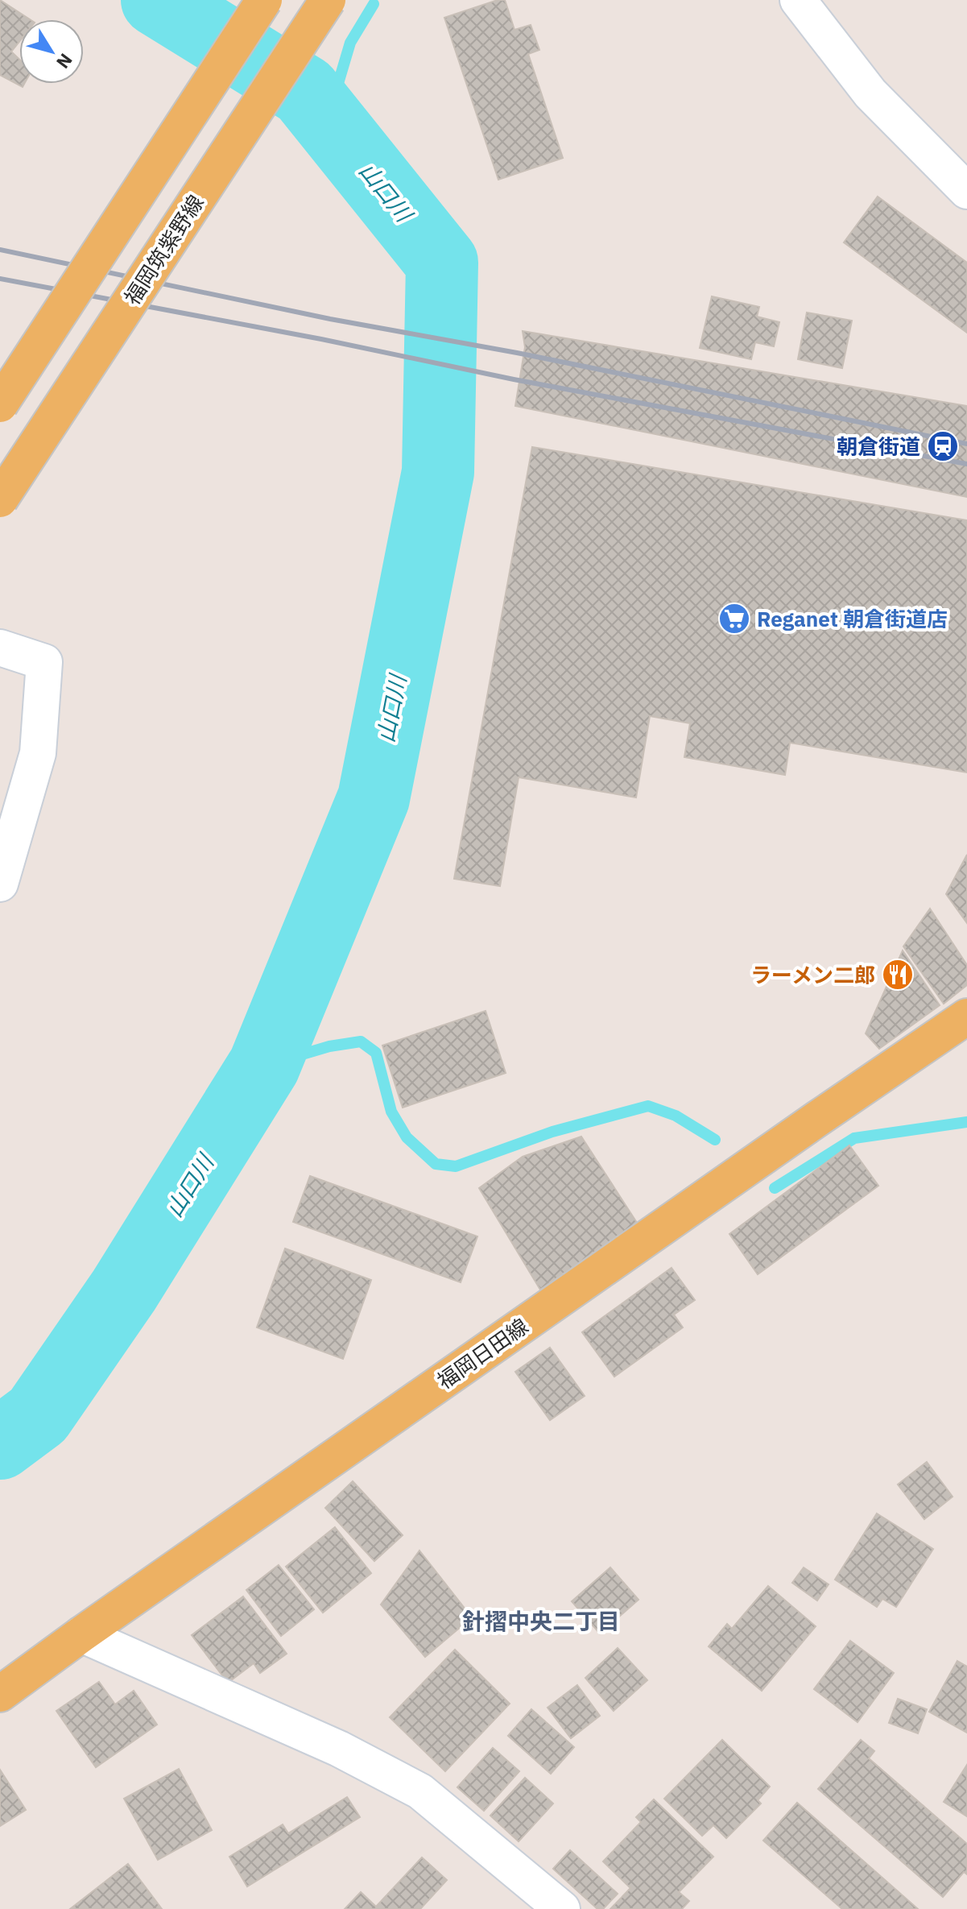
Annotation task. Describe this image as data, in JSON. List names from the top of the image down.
{
  "streets": {
    "main road": ["福岡筑紫野線", "福岡日田線"]
  },
  "districts": ["針摺中央二丁目"],
  "water": ["山口川"],
  "places": {
    "station": ["朝倉街道"],
    "supermarket": ["Reganet 朝倉街道店"],
    "restaurant": ["ラーメン二郎"]
  },
  "north": "bottom right"
}
